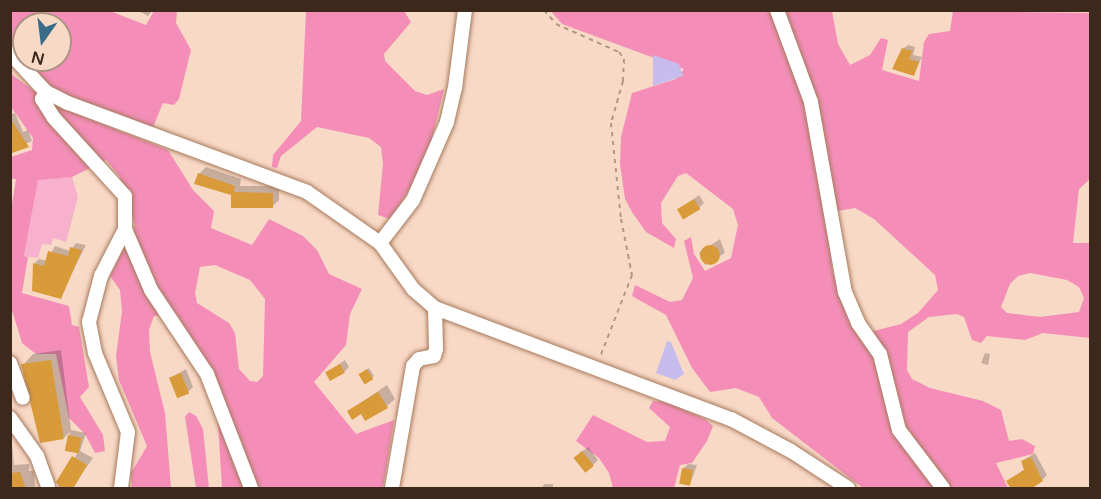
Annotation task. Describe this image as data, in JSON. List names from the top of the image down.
{
  "north": "bottom"
}
